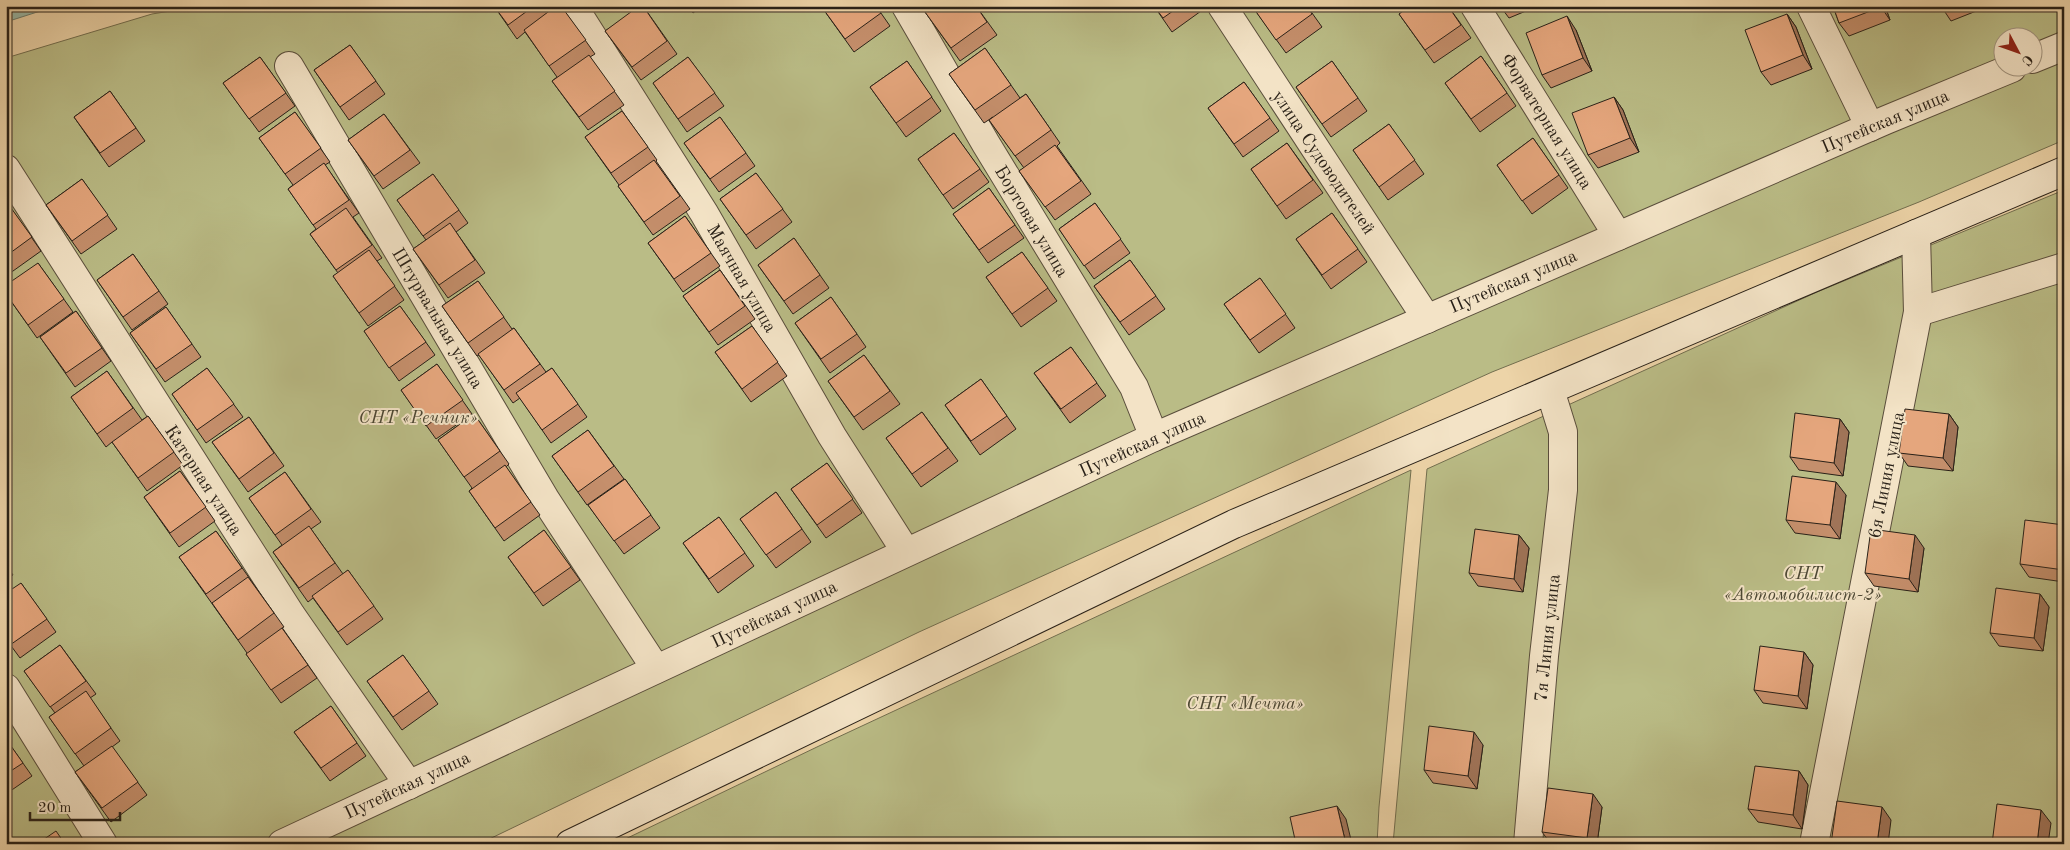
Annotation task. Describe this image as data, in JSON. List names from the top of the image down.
{
  "streets": {
    "street": [
      "Форватерная улица",
      "Путейская улица",
      "улица Судоводителей",
      "Бортовая улица",
      "Маячная улица",
      "Штурвальная улица",
      "6я Линия улица",
      "Катерная улица",
      "7я Линия улица"
    ]
  },
  "crossings": [
    ["Форватерная улица", "Путейская улица"],
    ["Путейская улица", "улица Судоводителей"],
    ["Путейская улица", "Бортовая улица"],
    ["Путейская улица", "Маячная улица"],
    ["Путейская улица", "Штурвальная улица"],
    ["Путейская улица", "Катерная улица"]
  ],
  "parks": ["СНТ «Речник»", "СНТ «Автомобилист-2»", "СНТ «Мечта»"],
  "scale_bar": "20 m",
  "north": "bottom right"
}
